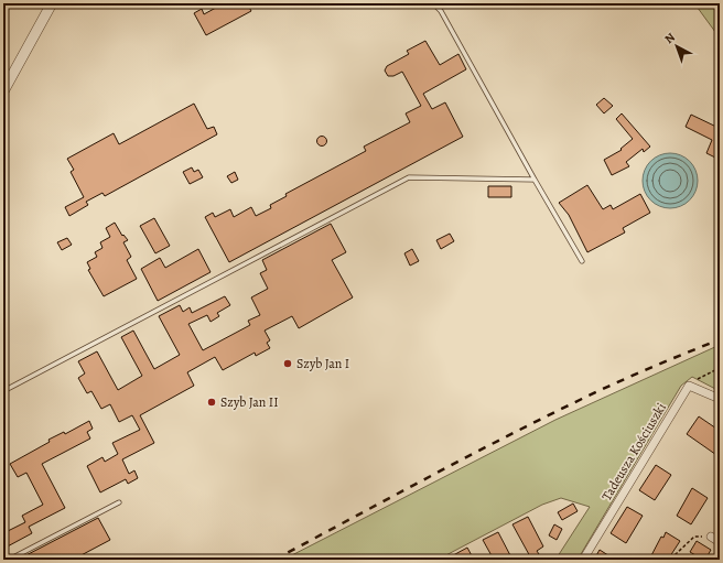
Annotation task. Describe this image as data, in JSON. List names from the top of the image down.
{
  "streets": {
    "street": ["Tadeusza Kościuszki"]
  },
  "places": ["Szyb Jan I", "Szyb Jan II"],
  "north": "top left"
}
